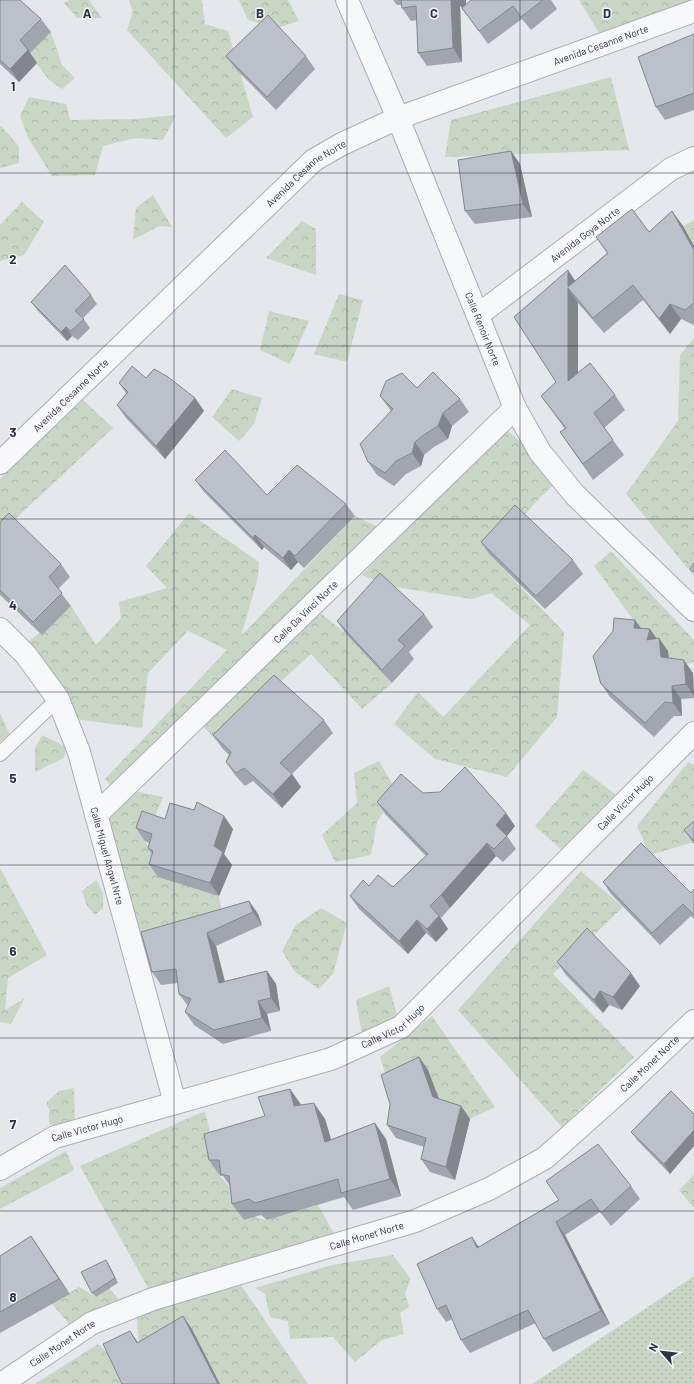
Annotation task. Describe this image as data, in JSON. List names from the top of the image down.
{
  "streets": {
    "street": [
      "Avenida Cesanne Norte",
      "Avenida Goya Norte",
      "Calle Renoir Norte",
      "Calle Da Vinci Norte",
      "Calle Victor Hugo",
      "Calle Miguel Angwl Nrte",
      "Calle Monet Norte"
    ]
  },
  "crossings": [
    ["Avenida Cesanne Norte", "Calle Renoir Norte"],
    ["Avenida Goya Norte", "Calle Renoir Norte"],
    ["Calle Renoir Norte", "Calle Da Vinci Norte"],
    ["Calle Da Vinci Norte", "Calle Miguel Angwl Nrte"],
    ["Calle Victor Hugo", "Calle Miguel Angwl Nrte"]
  ],
  "north": "top left",
  "grid": {
    "columns": [
      "A",
      "B",
      "C",
      "D"
    ],
    "rows": [
      "1",
      "2",
      "3",
      "4",
      "5",
      "6",
      "7",
      "8"
    ]
  }
}
